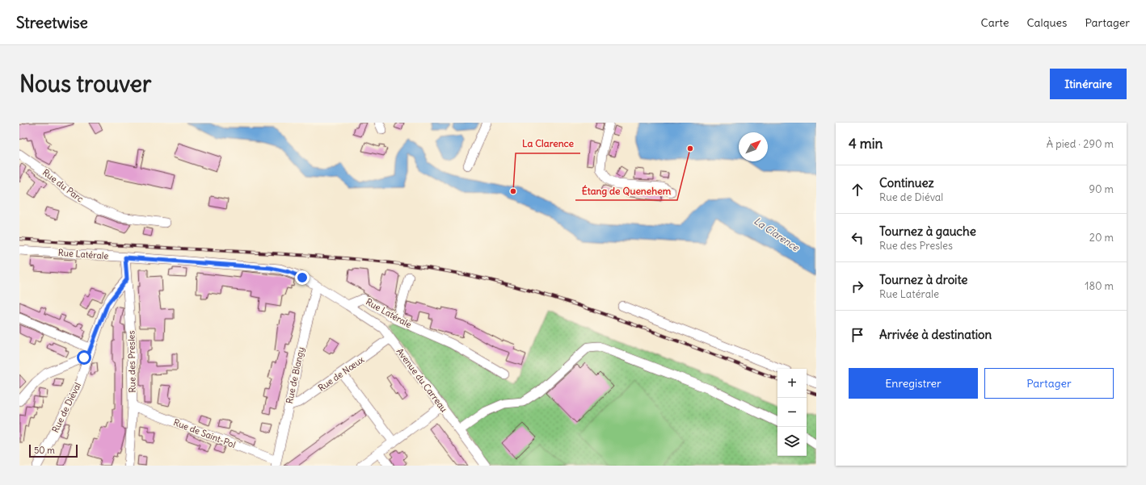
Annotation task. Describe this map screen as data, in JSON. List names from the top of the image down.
{
  "streets": {
    "street": [
      "Rue du Parc",
      "Rue Latérale",
      "Rue des Presles",
      "Rue de Nœux",
      "Rue de Blangy",
      "Avenue du Carreau",
      "Rue de Diéval",
      "Rue de Saint-Pol"
    ]
  },
  "crossings": [
    ["Rue Latérale", "Rue des Presles"],
    ["Rue Latérale", "Rue de Blangy"],
    ["Rue Latérale", "Avenue du Carreau"],
    ["Rue des Presles", "Rue de Diéval"],
    ["Rue des Presles", "Rue de Saint-Pol"],
    ["Rue de Nœux", "Rue de Blangy"],
    ["Rue de Nœux", "Avenue du Carreau"],
    ["Rue de Blangy", "Rue de Saint-Pol"]
  ],
  "water": ["La Clarence"],
  "places": ["Étang de Quenehem", "La Clarence"],
  "scale_bar": "50 m",
  "north": "top right",
  "page": {
    "header": "Streetwise",
    "nav": ["Carte", "Calques", "Partager"],
    "buttons": [
      "Itinéraire",
      ["Enregistrer", "Partager"]
    ],
    "title": "Nous trouver",
    "heading": ["4 min", "À pied · 290 m"],
    "list": [
      ["Continuez", "Rue de Diéval", "90 m"],
      ["Tournez à gauche", "Rue des Presles", "20 m"],
      ["Tournez à droite", "Rue Latérale", "180 m"],
      "Arrivée à destination"
    ],
    "map_buttons": ["+", "−"],
    "scale": "50 m"
  }
}
